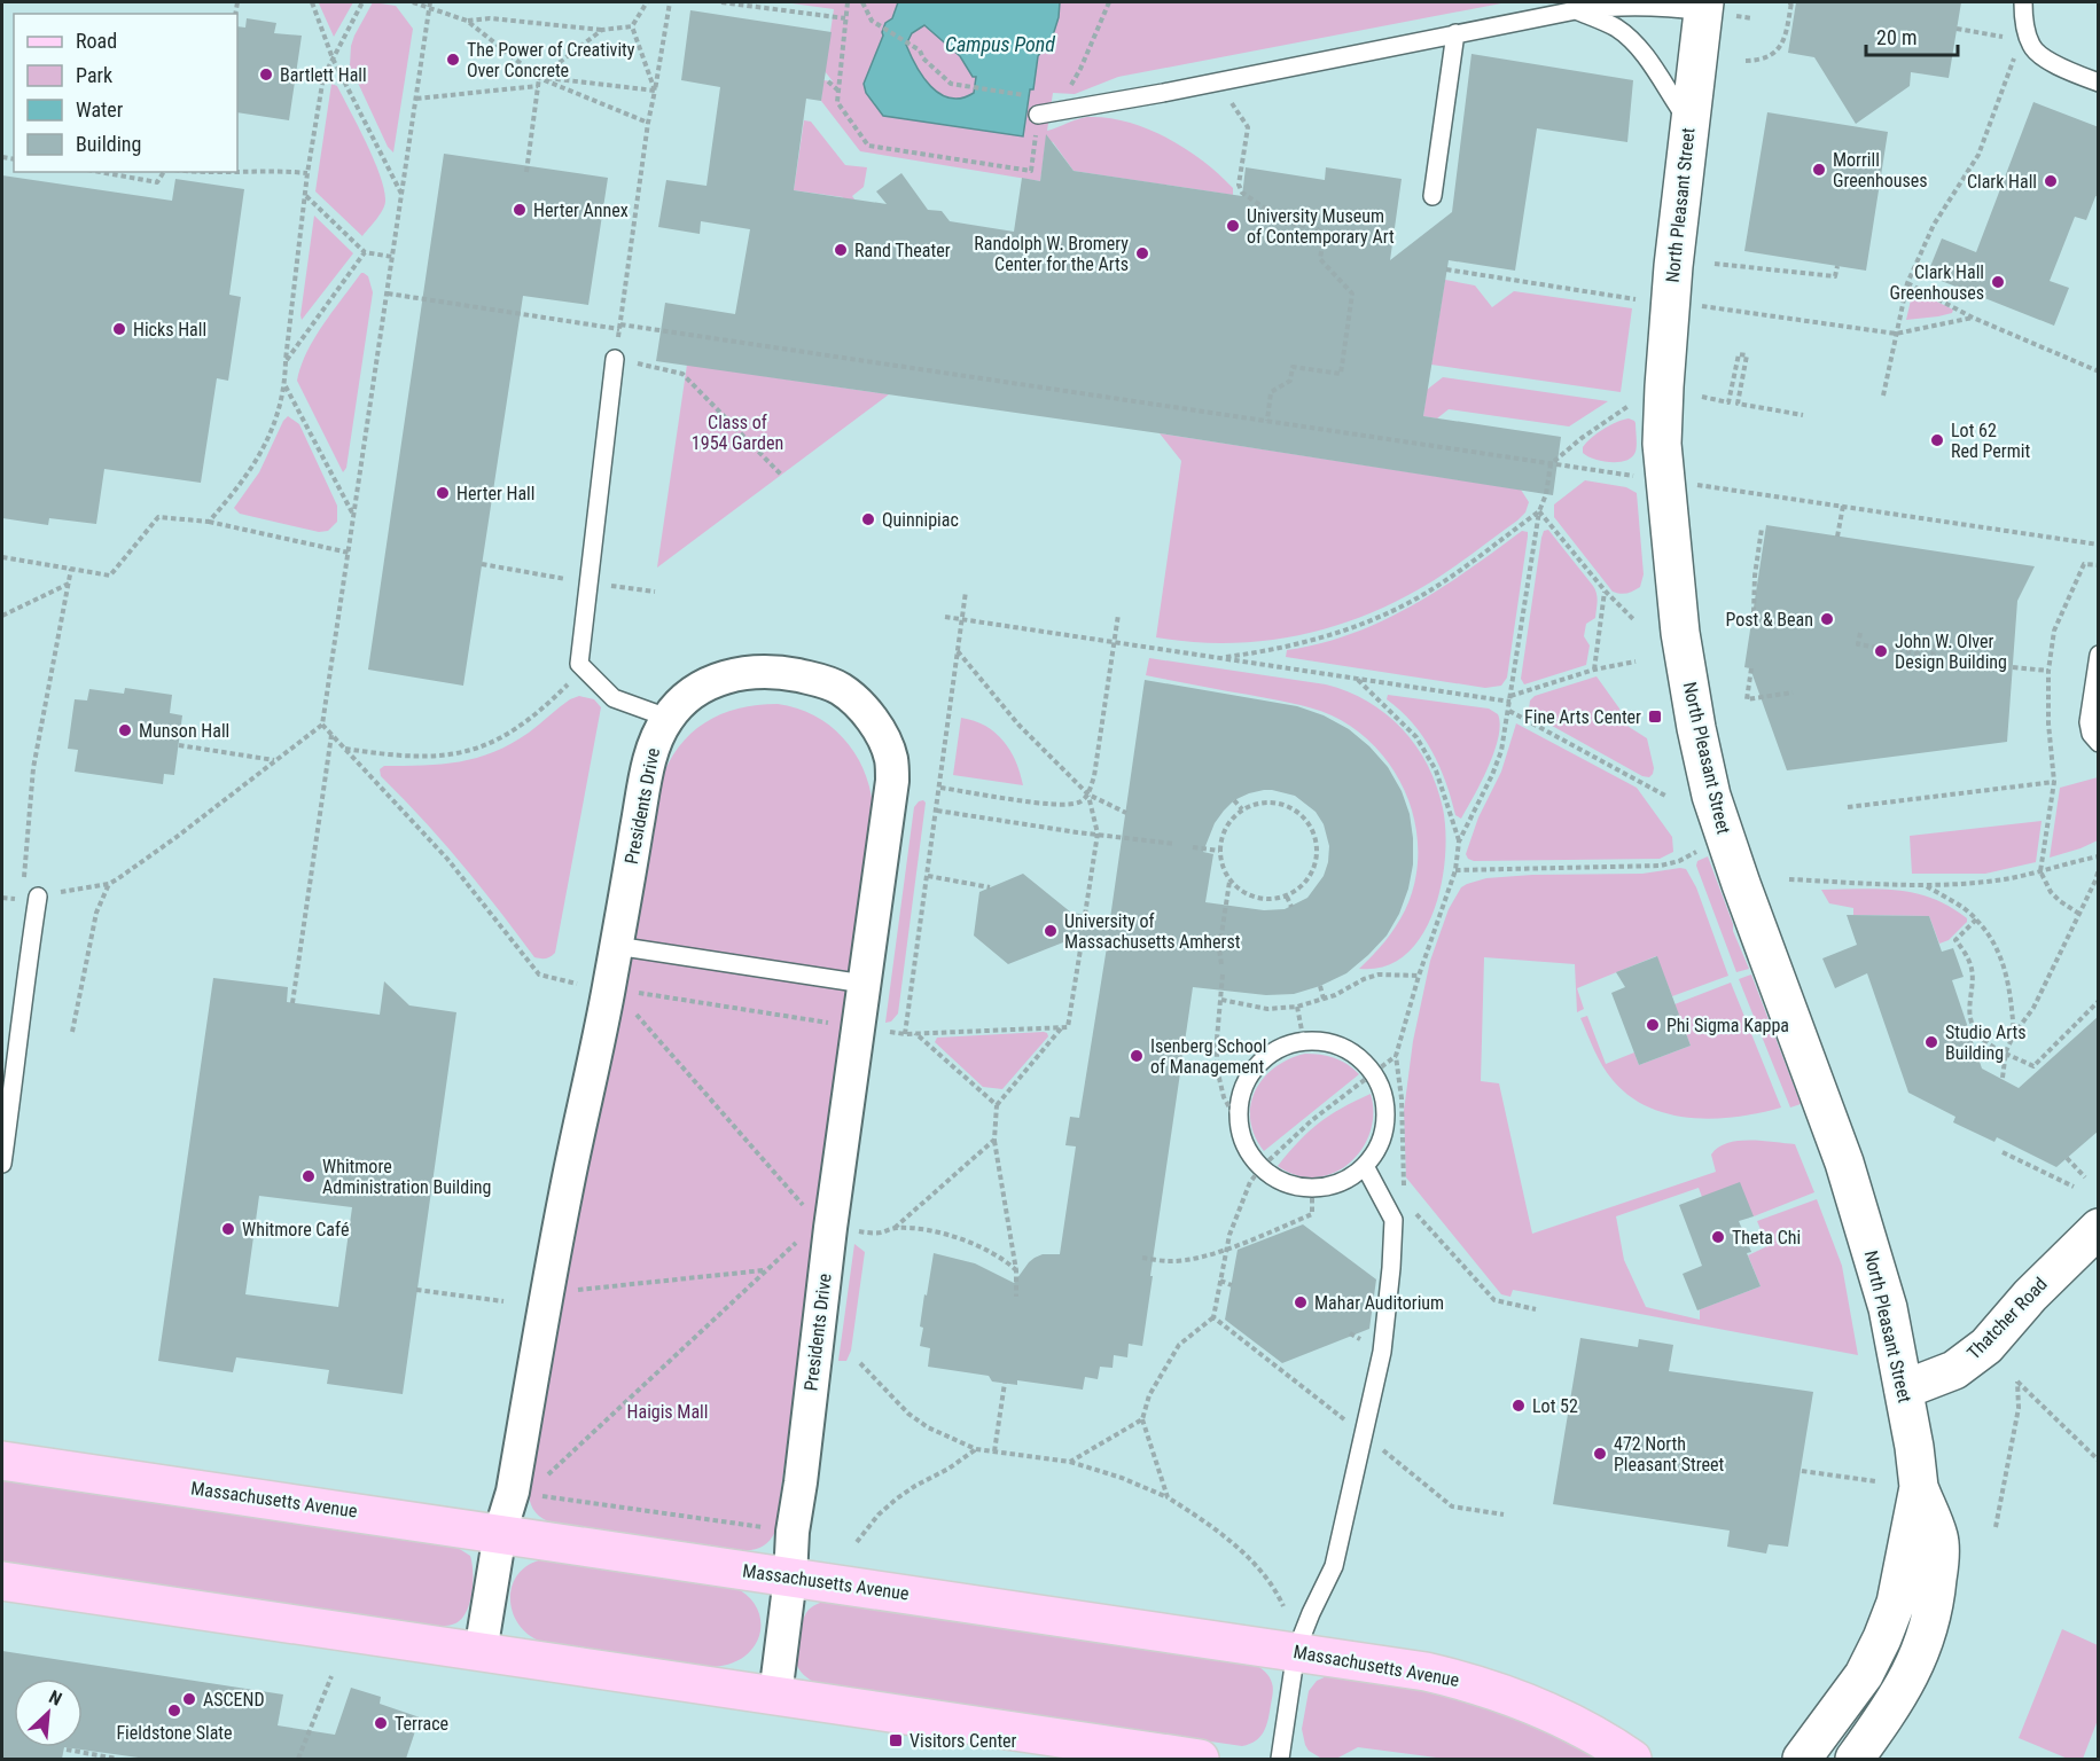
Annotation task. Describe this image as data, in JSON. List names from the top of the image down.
{
  "streets": {
    "main road": ["North Pleasant Street", "Thatcher Road", "Massachusetts Avenue"],
    "street": ["Presidents Drive"]
  },
  "crossings": [
    ["North Pleasant Street", "Thatcher Road"],
    ["Presidents Drive", "Massachusetts Avenue"]
  ],
  "water": ["Campus Pond"],
  "parks": ["Class of 1954 Garden", "Haigis Mall"],
  "places": {
    "other": [
      "The Power of Creativity Over Concrete",
      "Bartlett Hall",
      "Morrill Greenhouses",
      "Clark Hall",
      "Herter Annex",
      "University Museum of Contemporary Art",
      "Rand Theater",
      "Randolph W. Bromery Center for the Arts",
      "Clark Hall Greenhouses",
      "Hicks Hall",
      "Lot 62 Red Permit",
      "Herter Hall",
      "Quinnipiac",
      "Post & Bean",
      "John W. Olver Design Building",
      "Munson Hall",
      "University of Massachusetts Amherst",
      "Phi Sigma Kappa",
      "Studio Arts Building",
      "Isenberg School of Management",
      "Whitmore Administration Building",
      "Whitmore Café",
      "Theta Chi",
      "Mahar Auditorium",
      "Lot 52",
      "472 North Pleasant Street",
      "ASCEND",
      "Fieldstone Slate",
      "Terrace"
    ],
    "transit": ["Fine Arts Center", "Visitors Center"]
  },
  "legend": [
    "Road",
    "Park",
    "Water",
    "Building"
  ],
  "scale_bar": "20 m",
  "north": "top right"
}
